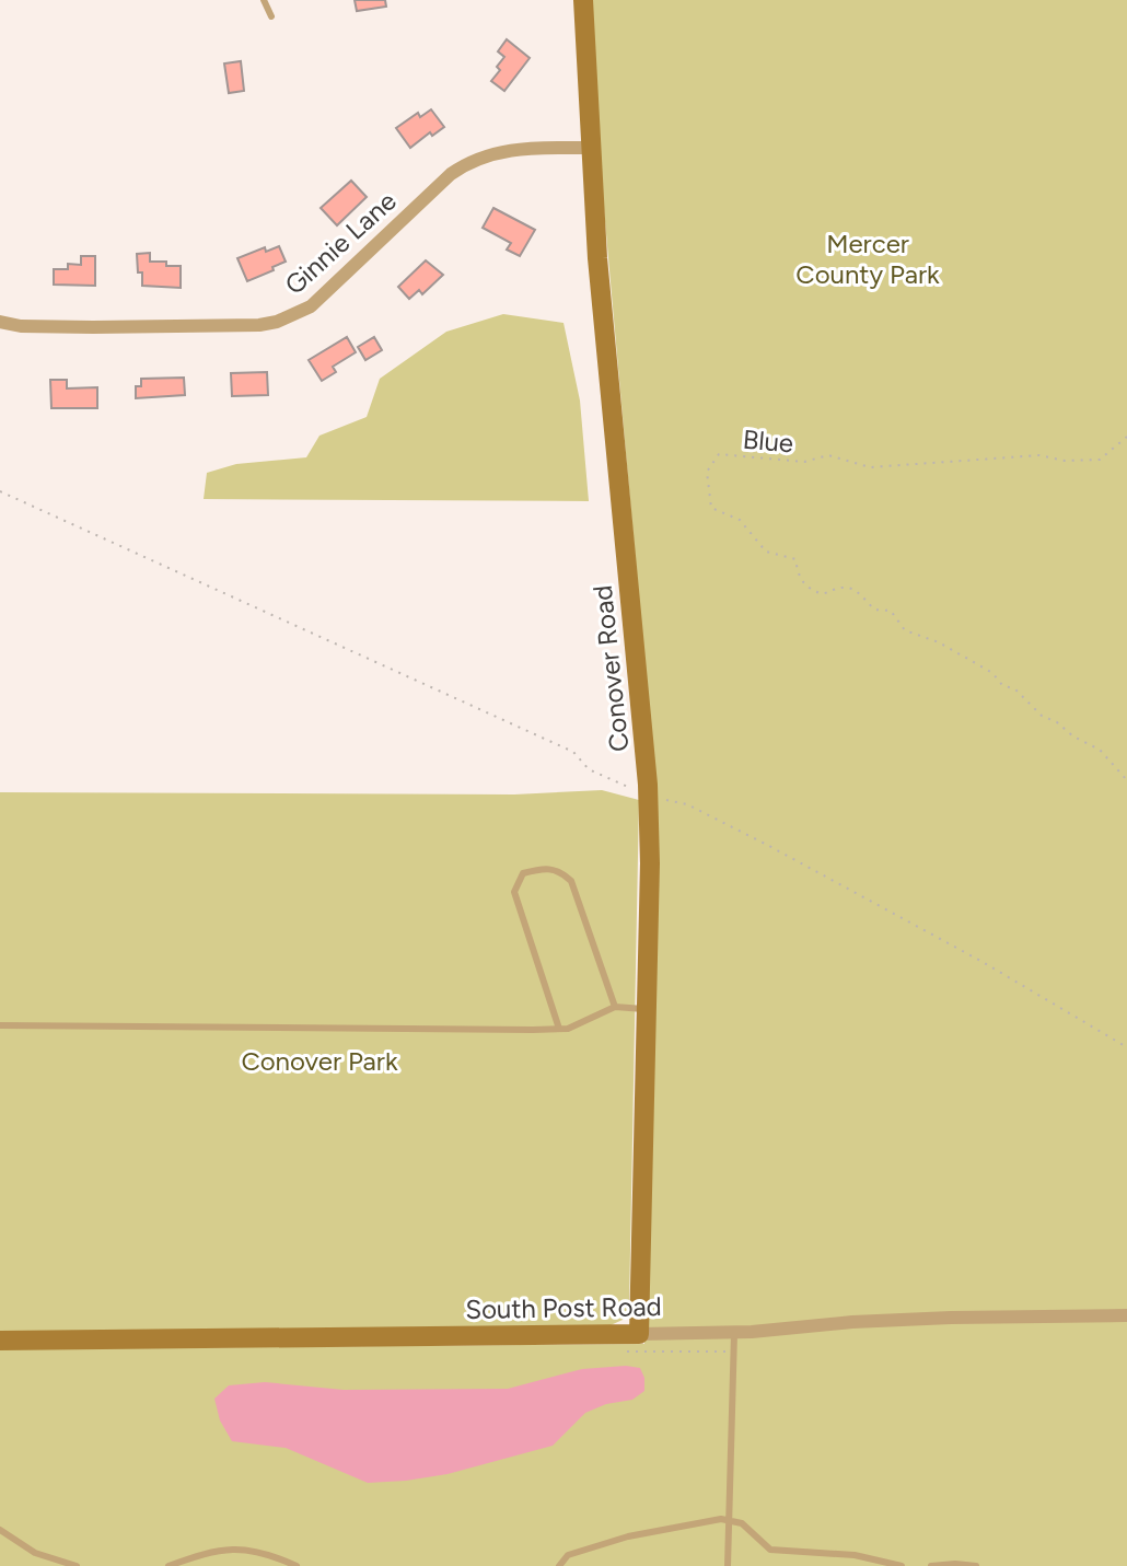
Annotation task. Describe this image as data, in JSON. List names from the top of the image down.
{
  "streets": {
    "street": ["Ginnie Lane", "Conover Road", "South Post Road"],
    "path": ["Blue"]
  },
  "crossings": [
    ["Ginnie Lane", "Conover Road"],
    ["Conover Road", "South Post Road"]
  ],
  "parks": ["Mercer County Park", "Conover Park"]
}
